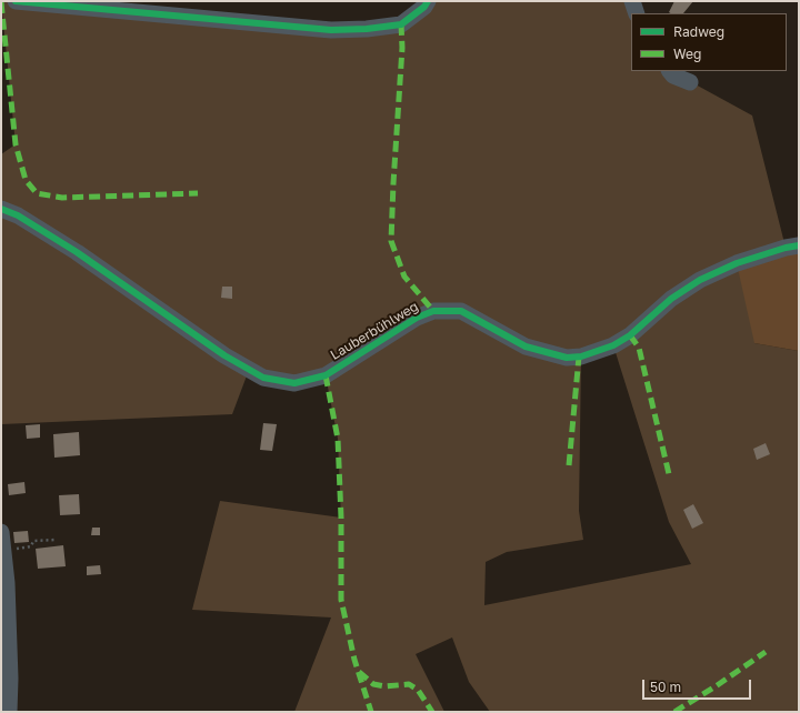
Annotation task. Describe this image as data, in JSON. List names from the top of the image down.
{
  "streets": {
    "street": ["Lauberbühlweg"]
  },
  "legend": ["Radweg", "Weg"],
  "scale_bar": "50 m"
}
